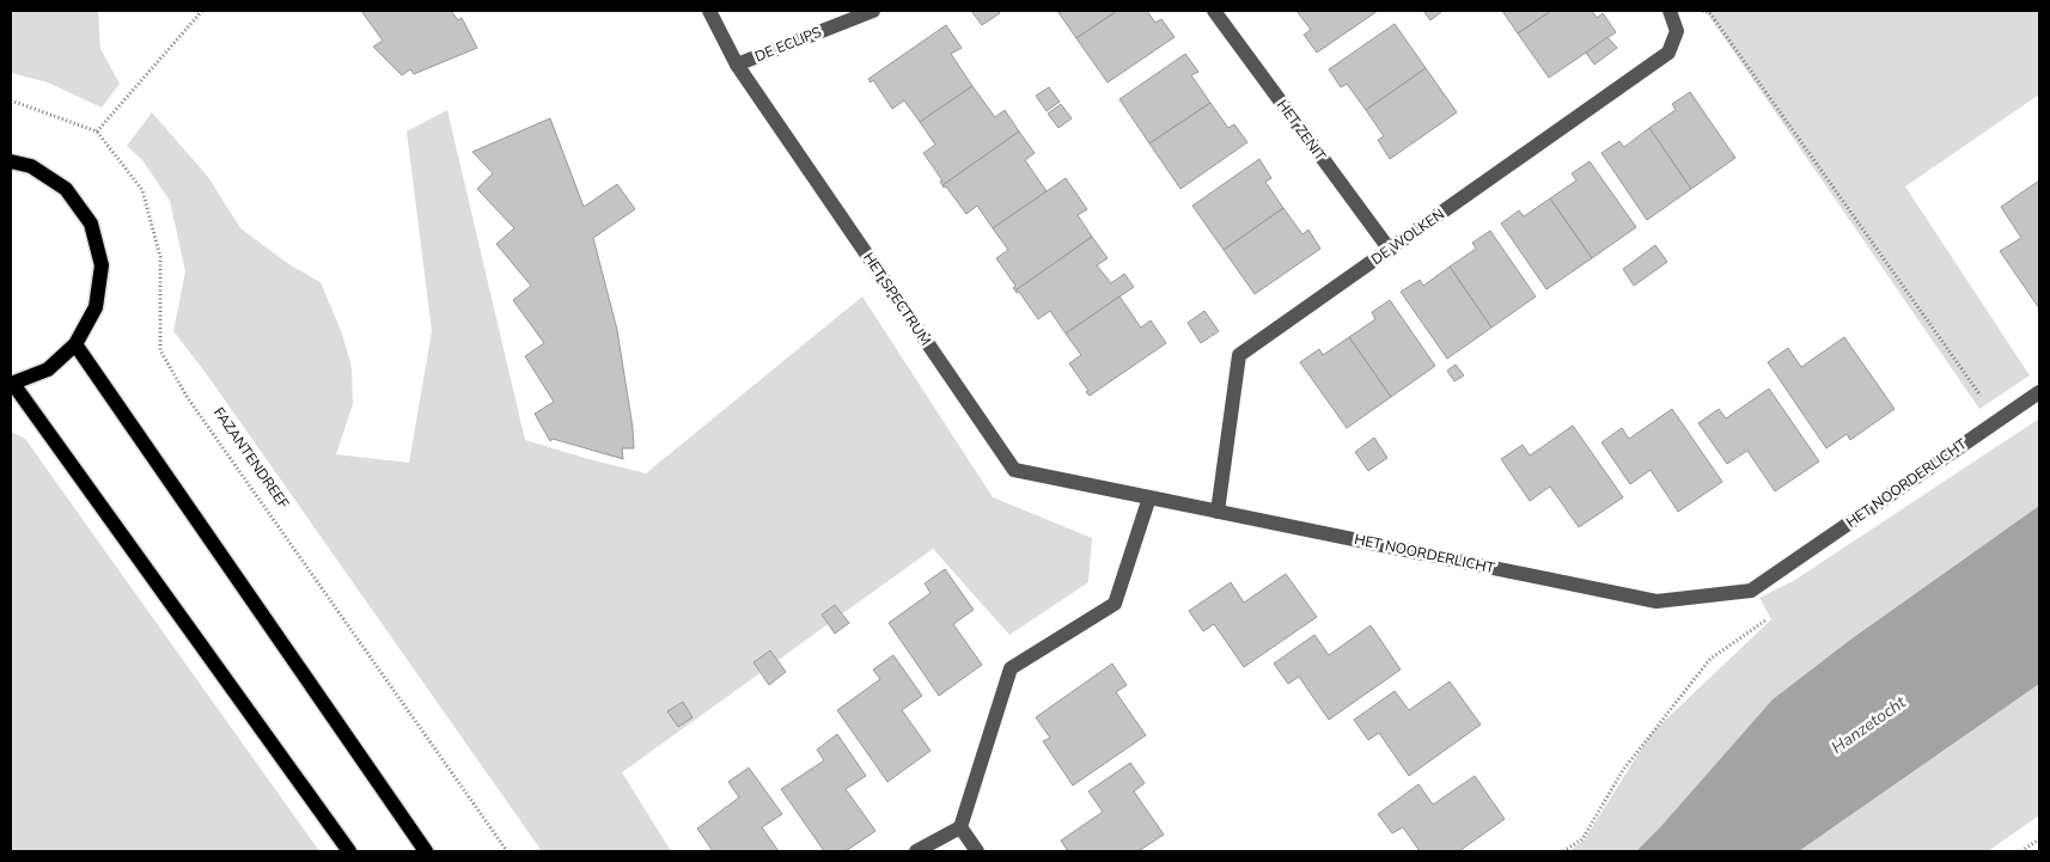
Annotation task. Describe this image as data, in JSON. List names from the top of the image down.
{
  "streets": {
    "street": [
      "DE ECLIPS",
      "HET ZENIT",
      "DE WOLKEN",
      "HET SPECTRUM",
      "HET NOORDERLICHT"
    ],
    "path": ["FAZANTENDREEF"]
  },
  "crossings": [
    ["DE ECLIPS", "HET SPECTRUM"],
    ["HET ZENIT", "DE WOLKEN"],
    ["DE WOLKEN", "HET NOORDERLICHT"],
    ["HET SPECTRUM", "HET NOORDERLICHT"]
  ],
  "water": ["Hanzetocht"]
}
